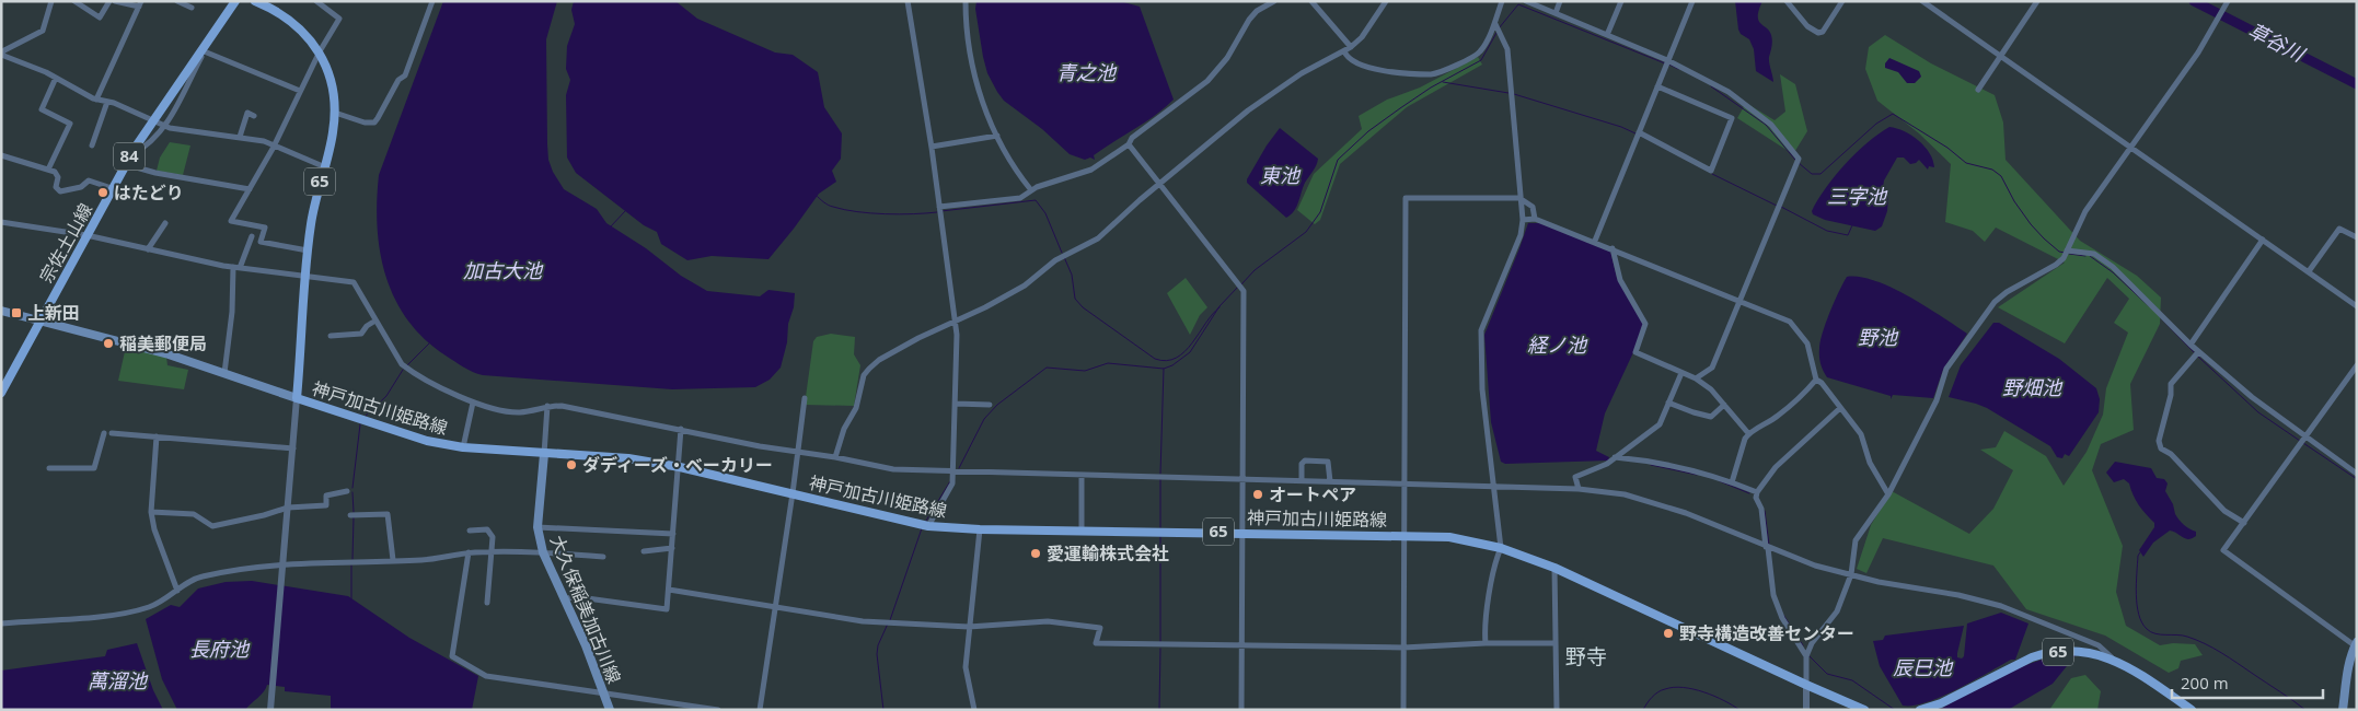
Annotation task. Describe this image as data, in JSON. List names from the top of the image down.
{
  "streets": {
    "main road": [
      "84",
      "65",
      "宗佐土山線",
      "神戸加古川姫路線",
      "大久保稲美加古川線"
    ]
  },
  "crossings": [
    ["神戸加古川姫路線", "大久保稲美加古川線"]
  ],
  "districts": ["野寺"],
  "water": [
    "草谷川",
    "青之池",
    "東池",
    "三字池",
    "加古大池",
    "野池",
    "経ノ池",
    "野畑池",
    "長府池",
    "辰巳池",
    "萬溜池"
  ],
  "places": {
    "other": [
      "はたどり",
      "稲美郵便局",
      "ダディーズ・ベーカリー",
      "オートペア",
      "愛運輸株式会社",
      "野寺構造改善センター"
    ],
    "transit": ["上新田"]
  },
  "scale_bar": "200 m"
}
